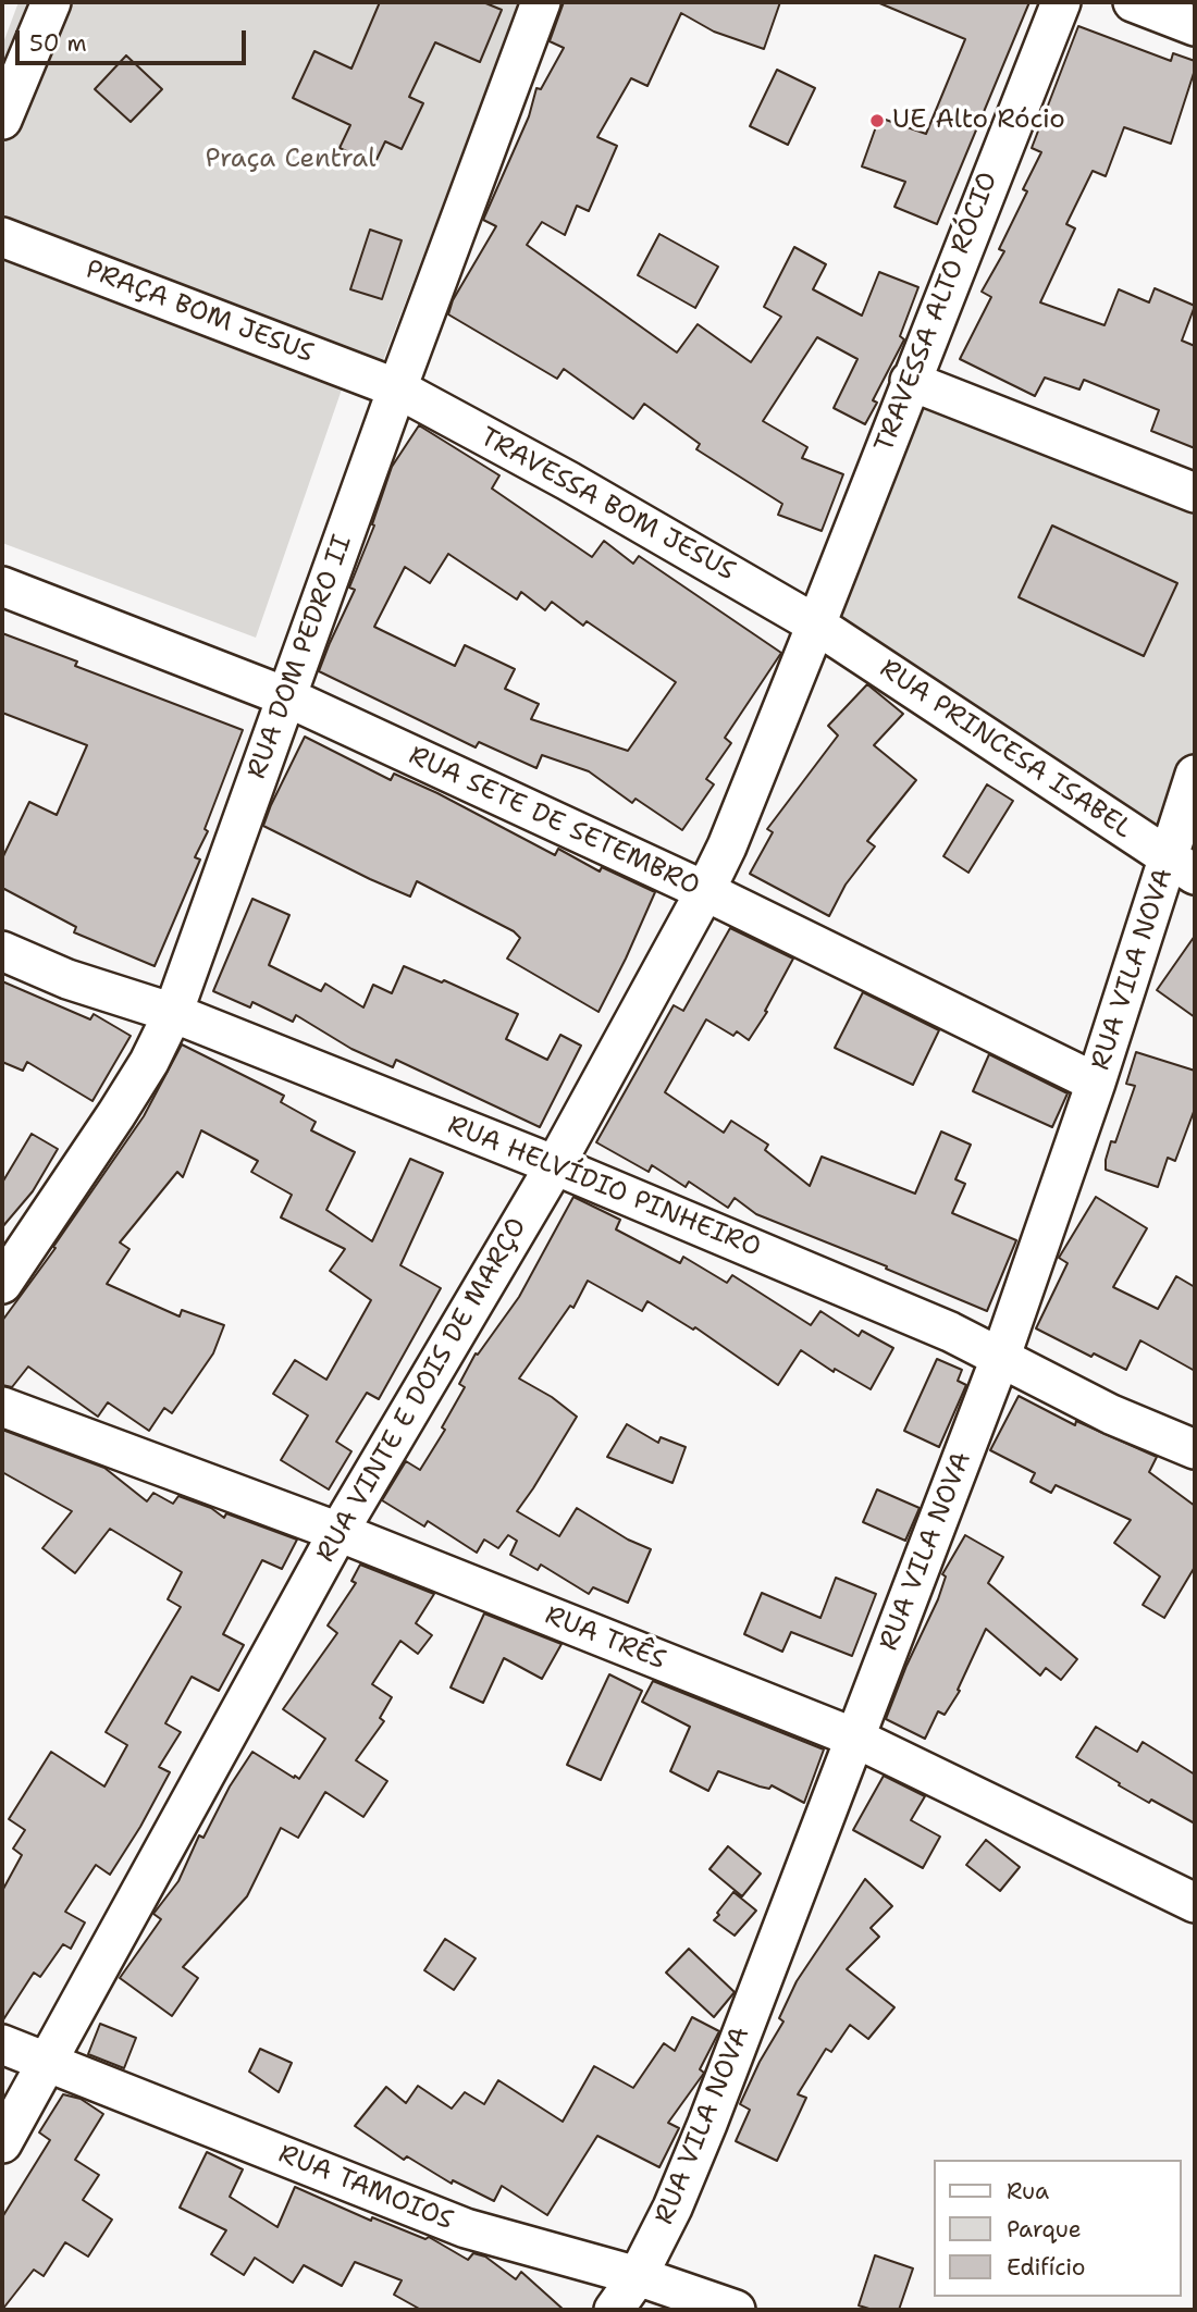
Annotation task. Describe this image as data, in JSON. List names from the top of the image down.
{
  "streets": {
    "street": [
      "PRAÇA BOM JESUS",
      "TRAVESSA ALTO RÓCIO",
      "TRAVESSA BOM JESUS",
      "RUA DOM PEDRO II",
      "RUA PRINCESA ISABEL",
      "RUA SETE DE SETEMBRO",
      "RUA VILA NOVA",
      "RUA HELVÍDIO PINHEIRO",
      "RUA VINTE E DOIS DE MARÇO",
      "RUA TRÊS",
      "RUA TAMOIOS"
    ]
  },
  "crossings": [
    ["PRAÇA BOM JESUS", "TRAVESSA BOM JESUS"],
    ["PRAÇA BOM JESUS", "RUA DOM PEDRO II"],
    ["TRAVESSA ALTO RÓCIO", "TRAVESSA BOM JESUS"],
    ["TRAVESSA ALTO RÓCIO", "RUA PRINCESA ISABEL"],
    ["TRAVESSA ALTO RÓCIO", "RUA VINTE E DOIS DE MARÇO"],
    ["TRAVESSA BOM JESUS", "RUA DOM PEDRO II"],
    ["TRAVESSA BOM JESUS", "RUA PRINCESA ISABEL"],
    ["TRAVESSA BOM JESUS", "RUA VINTE E DOIS DE MARÇO"],
    ["RUA DOM PEDRO II", "RUA SETE DE SETEMBRO"],
    ["RUA DOM PEDRO II", "RUA HELVÍDIO PINHEIRO"],
    ["RUA PRINCESA ISABEL", "RUA VILA NOVA"],
    ["RUA PRINCESA ISABEL", "RUA VINTE E DOIS DE MARÇO"],
    ["RUA SETE DE SETEMBRO", "RUA VILA NOVA"],
    ["RUA SETE DE SETEMBRO", "RUA VINTE E DOIS DE MARÇO"],
    ["RUA VILA NOVA", "RUA HELVÍDIO PINHEIRO"],
    ["RUA VILA NOVA", "RUA TRÊS"],
    ["RUA VILA NOVA", "RUA TAMOIOS"],
    ["RUA HELVÍDIO PINHEIRO", "RUA VINTE E DOIS DE MARÇO"],
    ["RUA VINTE E DOIS DE MARÇO", "RUA TRÊS"],
    ["RUA VINTE E DOIS DE MARÇO", "RUA TAMOIOS"]
  ],
  "parks": ["Praça Central"],
  "places": ["UE Alto Rócio"],
  "legend": ["Rua", "Parque", "Edifício"],
  "scale_bar": "50 m"
}
